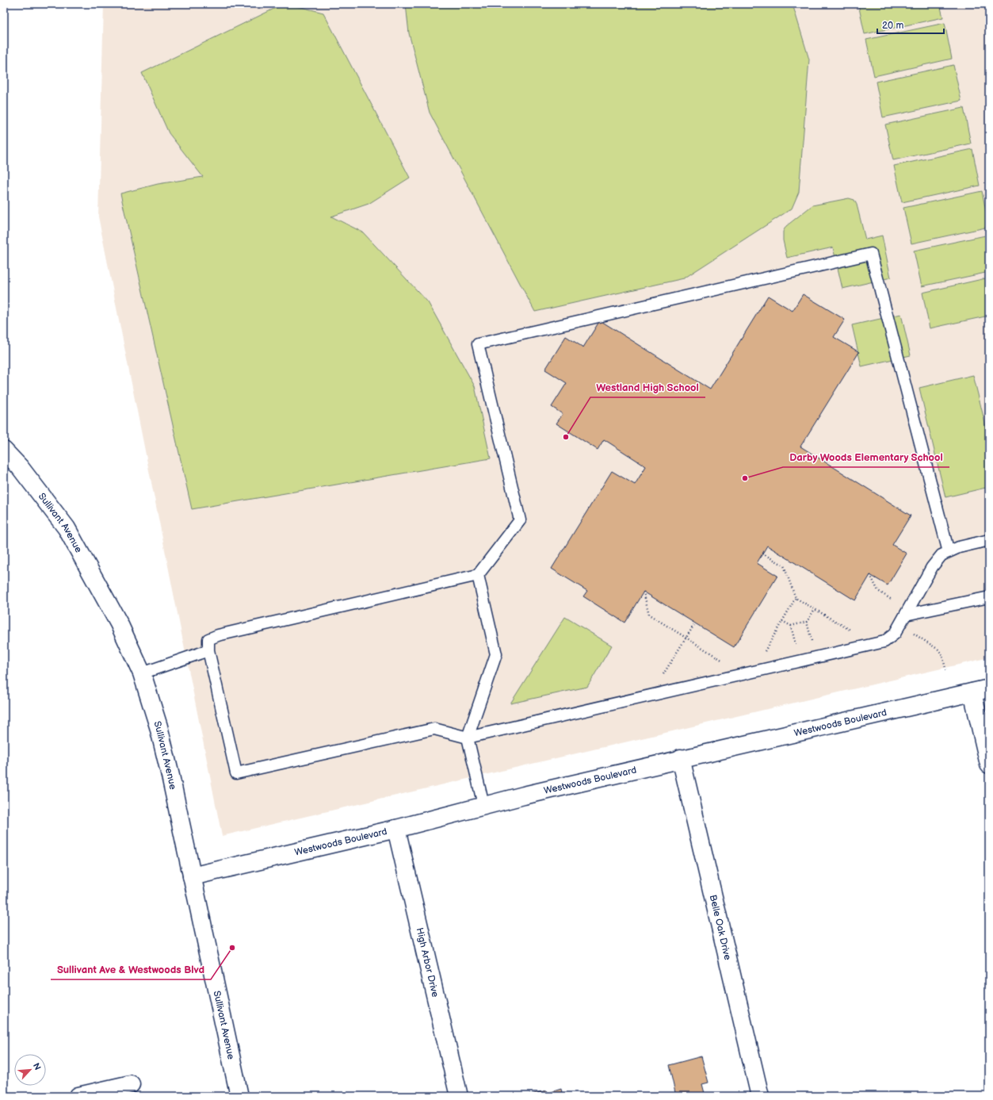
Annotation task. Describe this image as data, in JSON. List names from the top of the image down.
{
  "streets": {
    "street": [
      "Sullivant Avenue",
      "Westwoods Boulevard",
      "Belle Oak Drive",
      "High Arbor Drive"
    ]
  },
  "crossings": [
    ["Sullivant Avenue", "Westwoods Boulevard"],
    ["Westwoods Boulevard", "Belle Oak Drive"],
    ["Westwoods Boulevard", "High Arbor Drive"]
  ],
  "places": ["Westland High School", "Darby Woods Elementary School", "Sullivant Ave & Westwoods Blvd"],
  "scale_bar": "20 m",
  "north": "top right"
}
